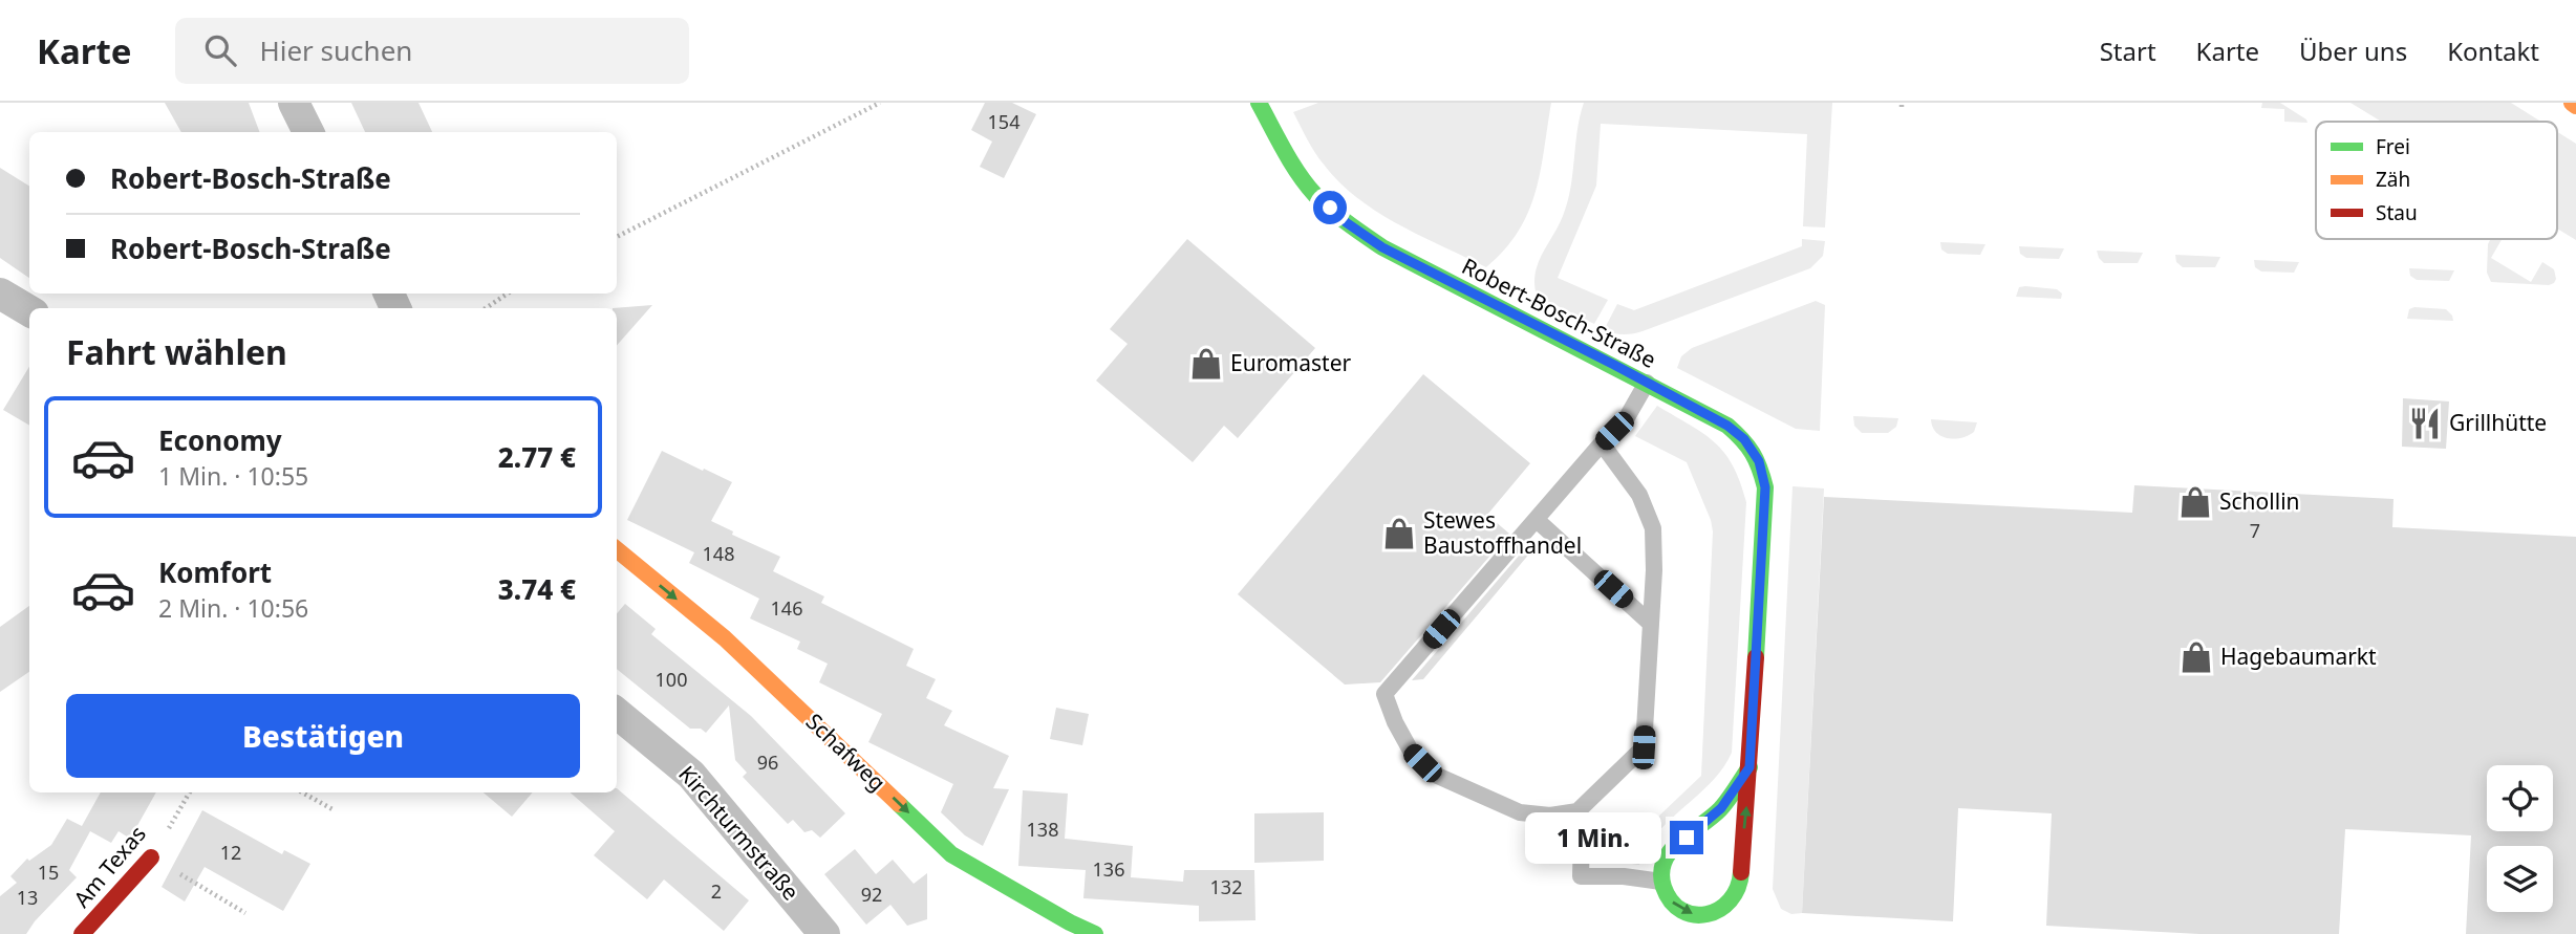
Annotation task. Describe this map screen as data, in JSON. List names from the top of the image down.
{
  "streets": {
    "street": [
      "Robert-Bosch-Straße",
      "Schafweg",
      "Kirchturmstraße",
      "Am Texas"
    ]
  },
  "one_way": ["Schafweg"],
  "places": {
    "shop": [
      "Euromaster",
      "Schollin",
      "Stewes Baustoffhandel",
      "Hagebaumarkt"
    ],
    "restaurant": ["Grillhütte"]
  },
  "house_numbers": [
    "154",
    "7",
    "148",
    "146",
    "100",
    "96",
    "138",
    "12",
    "136",
    "15",
    "132",
    "2",
    "92",
    "13"
  ],
  "legend": ["Frei", "Zäh", "Stau"],
  "page": {
    "header": "Karte",
    "search": "Hier suchen",
    "nav": [
      "Start",
      "Karte",
      "Über uns",
      "Kontakt"
    ],
    "banner": ["Robert-Bosch-Straße", "Robert-Bosch-Straße"],
    "heading": "Fahrt wählen",
    "list": [
      {
        "name": "Economy",
        "note": "1 Min. · 10:55",
        "value": "2.77 €"
      },
      {
        "name": "Komfort",
        "note": "2 Min. · 10:56",
        "value": "3.74 €"
      }
    ],
    "buttons": "Bestätigen",
    "bubble": "1 Min."
  }
}
